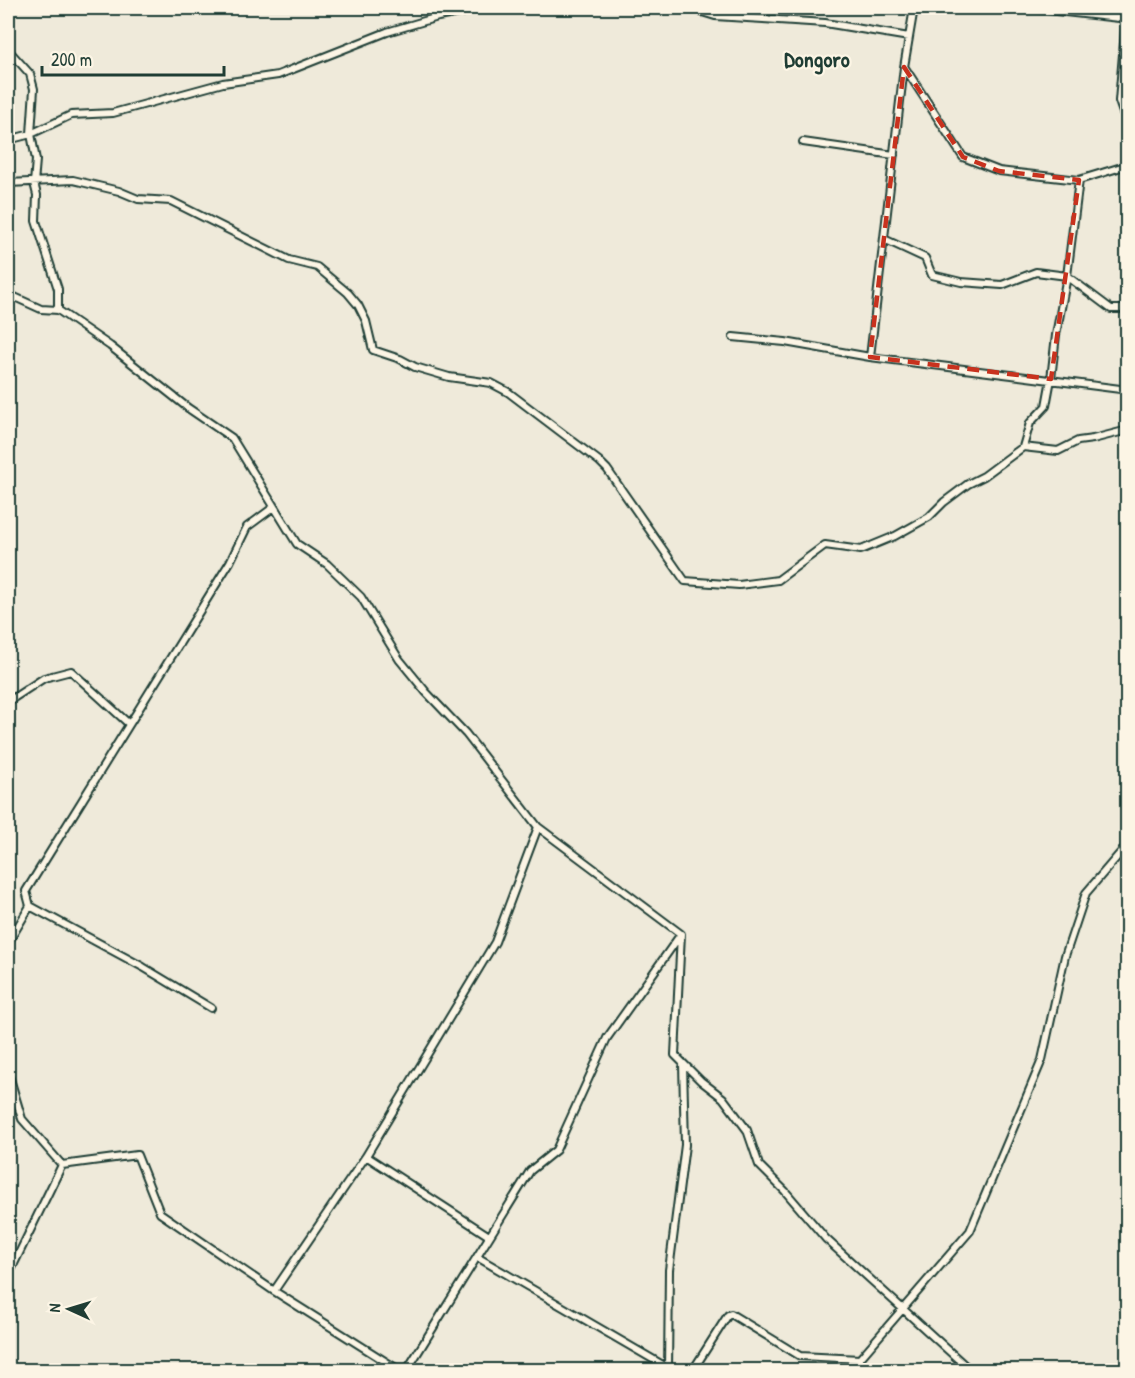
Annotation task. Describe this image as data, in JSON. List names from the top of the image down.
{
  "districts": ["Dongoro"],
  "scale_bar": "200 m",
  "north": "left"
}
